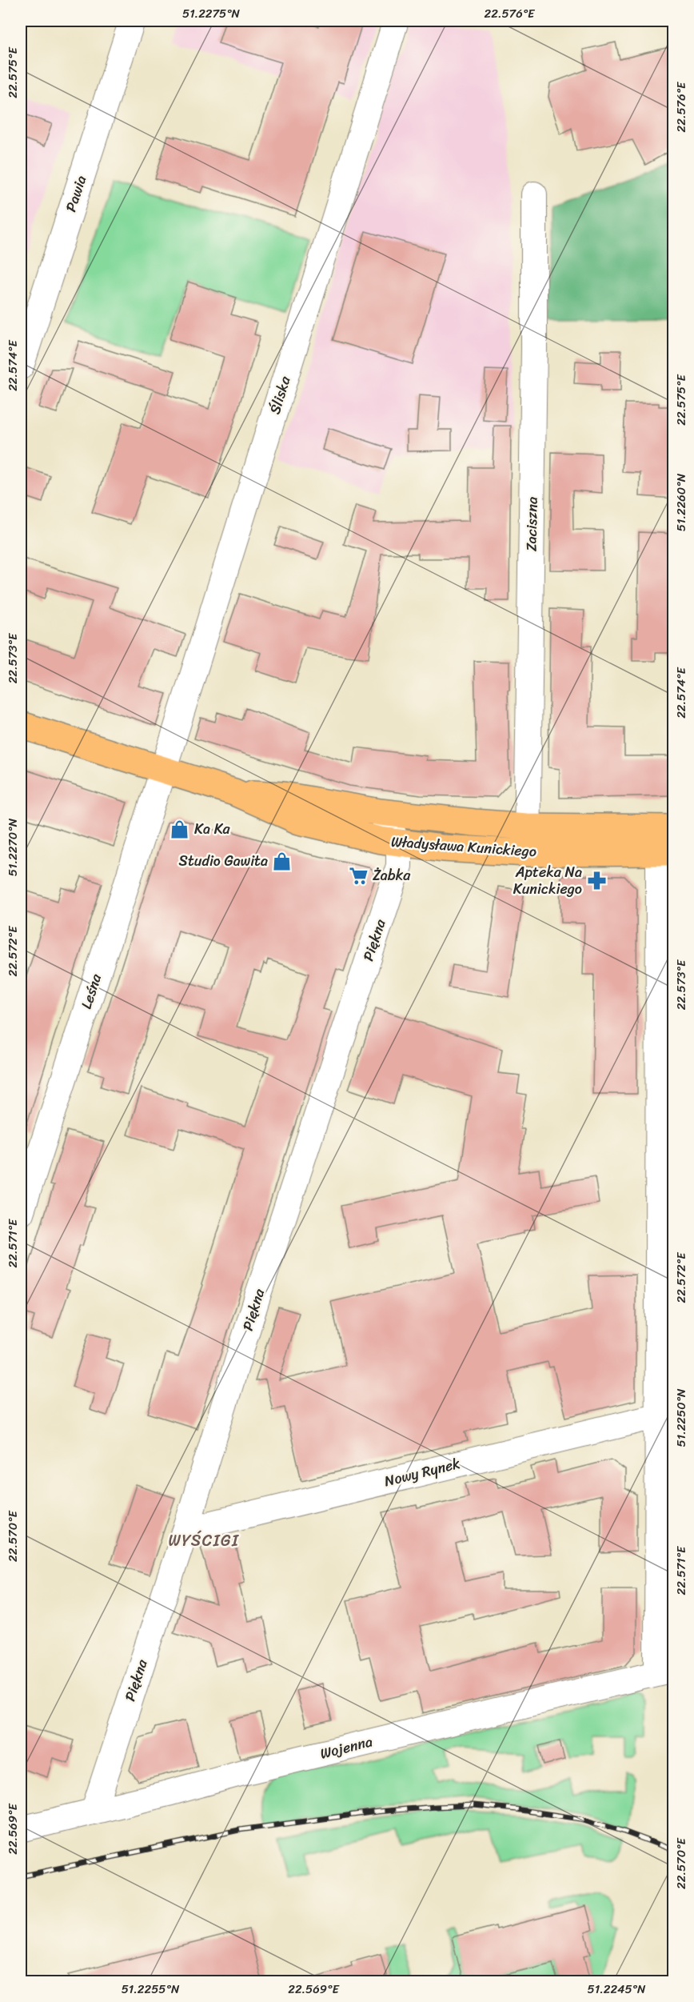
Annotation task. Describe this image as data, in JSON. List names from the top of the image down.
{
  "streets": {
    "main road": ["Władysława Kunickiego"],
    "street": [
      "Pawia",
      "Śliska",
      "Zaciszna",
      "Piękna",
      "Leśna",
      "Nowy Rynek",
      "Wojenna"
    ]
  },
  "crossings": [
    ["Śliska", "Władysława Kunickiego"],
    ["Śliska", "Leśna"],
    ["Zaciszna", "Władysława Kunickiego"],
    ["Władysława Kunickiego", "Piękna"],
    ["Władysława Kunickiego", "Leśna"],
    ["Piękna", "Nowy Rynek"],
    ["Piękna", "Wojenna"]
  ],
  "districts": ["WYŚCIGI"],
  "places": {
    "shop": ["Ka Ka", "Studio Gawita"],
    "supermarket": ["Żabka"],
    "pharmacy": ["Apteka Na Kunickiego"]
  },
  "coordinates": [
    "51.2275°N",
    "22.576°E",
    "22.575°E",
    "22.574°E",
    "51.2260°N",
    "22.573°E",
    "51.2270°N",
    "22.572°E",
    "22.571°E",
    "51.2250°N",
    "22.570°E",
    "22.569°E",
    "51.2255°N",
    "51.2245°N"
  ]
}
